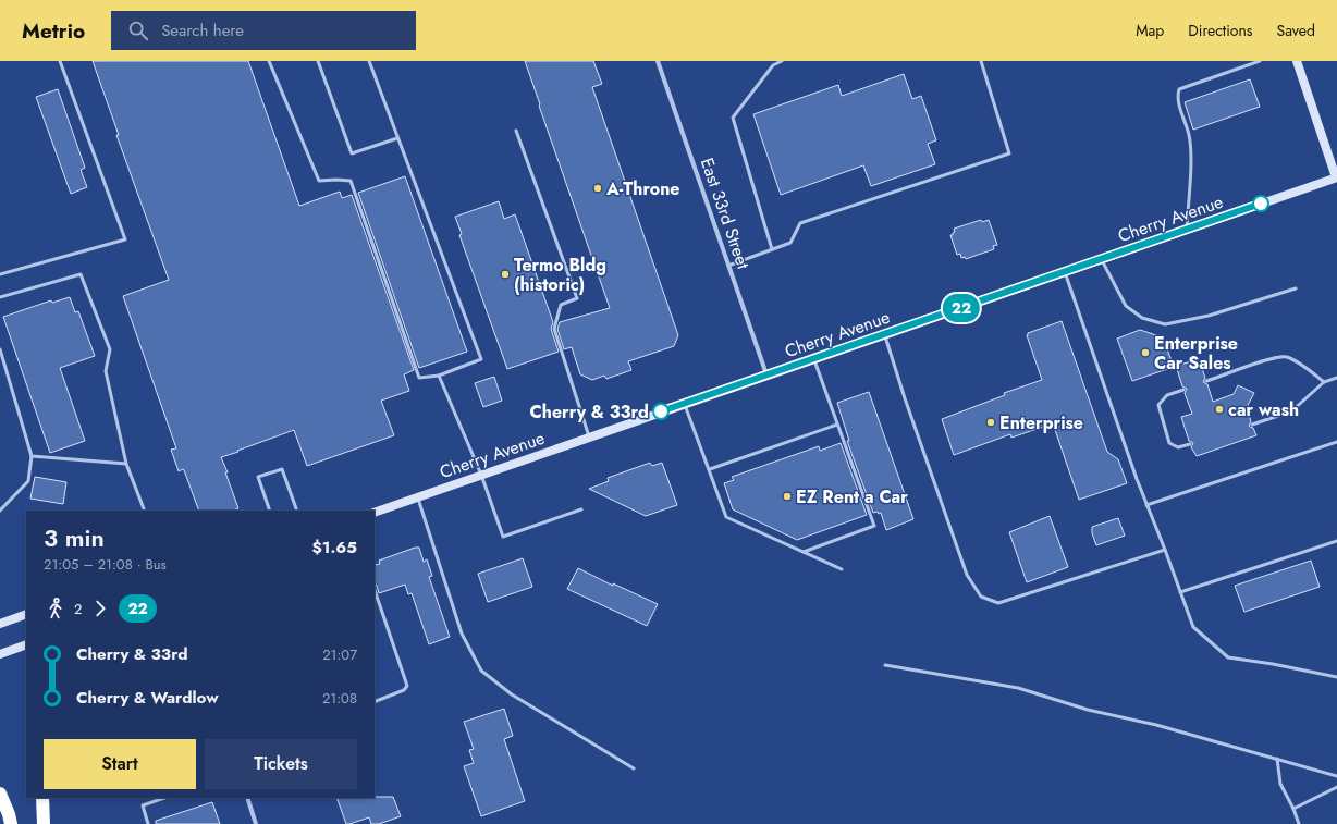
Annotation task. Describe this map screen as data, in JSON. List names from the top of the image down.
{
  "streets": {
    "main road": ["Cherry Avenue"],
    "street": ["East 33rd Street"]
  },
  "crossings": [
    ["East 33rd Street", "Cherry Avenue"]
  ],
  "places": [
    "A-Throne",
    "Termo Bldg (historic)",
    "Enterprise Car Sales",
    "car wash",
    "Cherry & 33rd",
    "Enterprise",
    "EZ Rent a Car"
  ],
  "lines": ["bus line 22"],
  "page": {
    "header": "Metrio",
    "search": "Search here",
    "nav": ["Map", "Directions", "Saved"],
    "on_map": "22",
    "heading": ["3 min", "21:05 – 21:08 · Bus", "$1.65"],
    "legs": ["2", "22"],
    "list": [
      {
        "name": "Cherry & 33rd",
        "value": "21:07"
      },
      {
        "name": "Cherry & Wardlow",
        "value": "21:08"
      }
    ],
    "buttons": ["Start", "Tickets"]
  }
}
